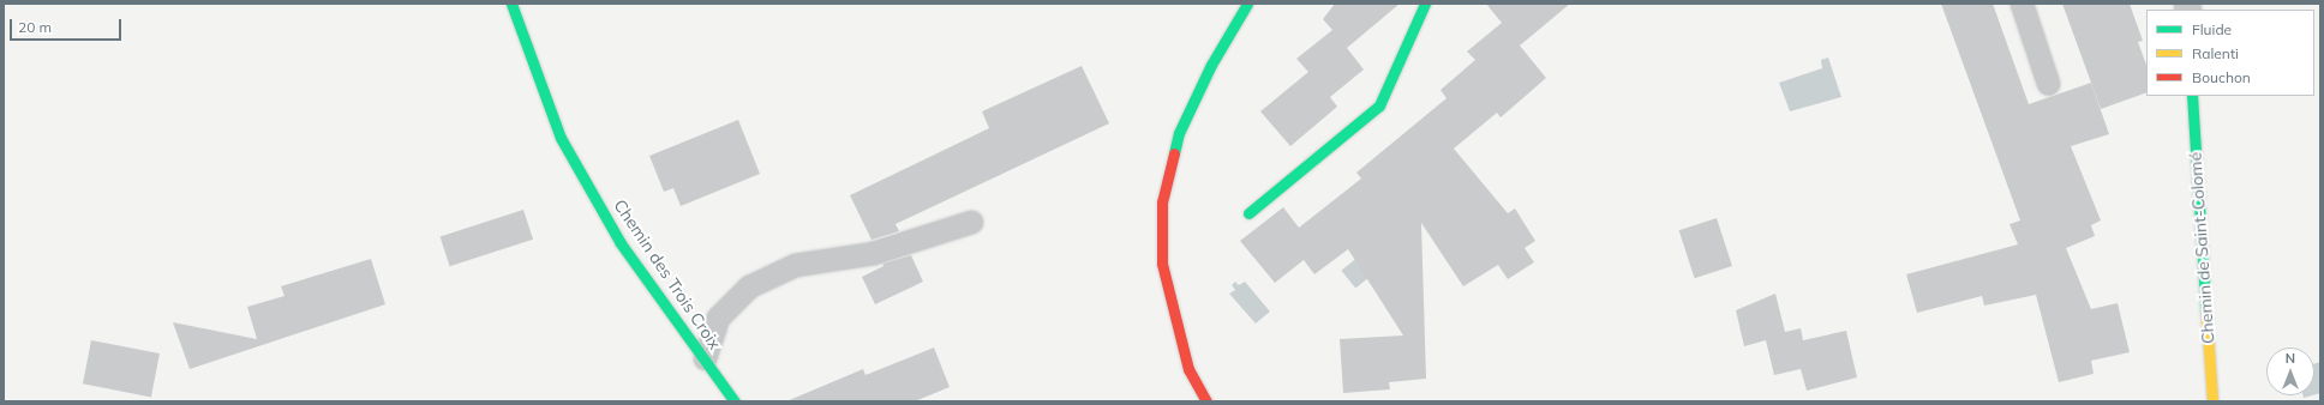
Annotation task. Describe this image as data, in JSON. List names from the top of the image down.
{
  "streets": {
    "street": ["Chemin de Saint-Colomé", "Chemin des Trois Croix"]
  },
  "legend": ["Fluide", "Ralenti", "Bouchon"],
  "scale_bar": "20 m",
  "north": "top"
}
